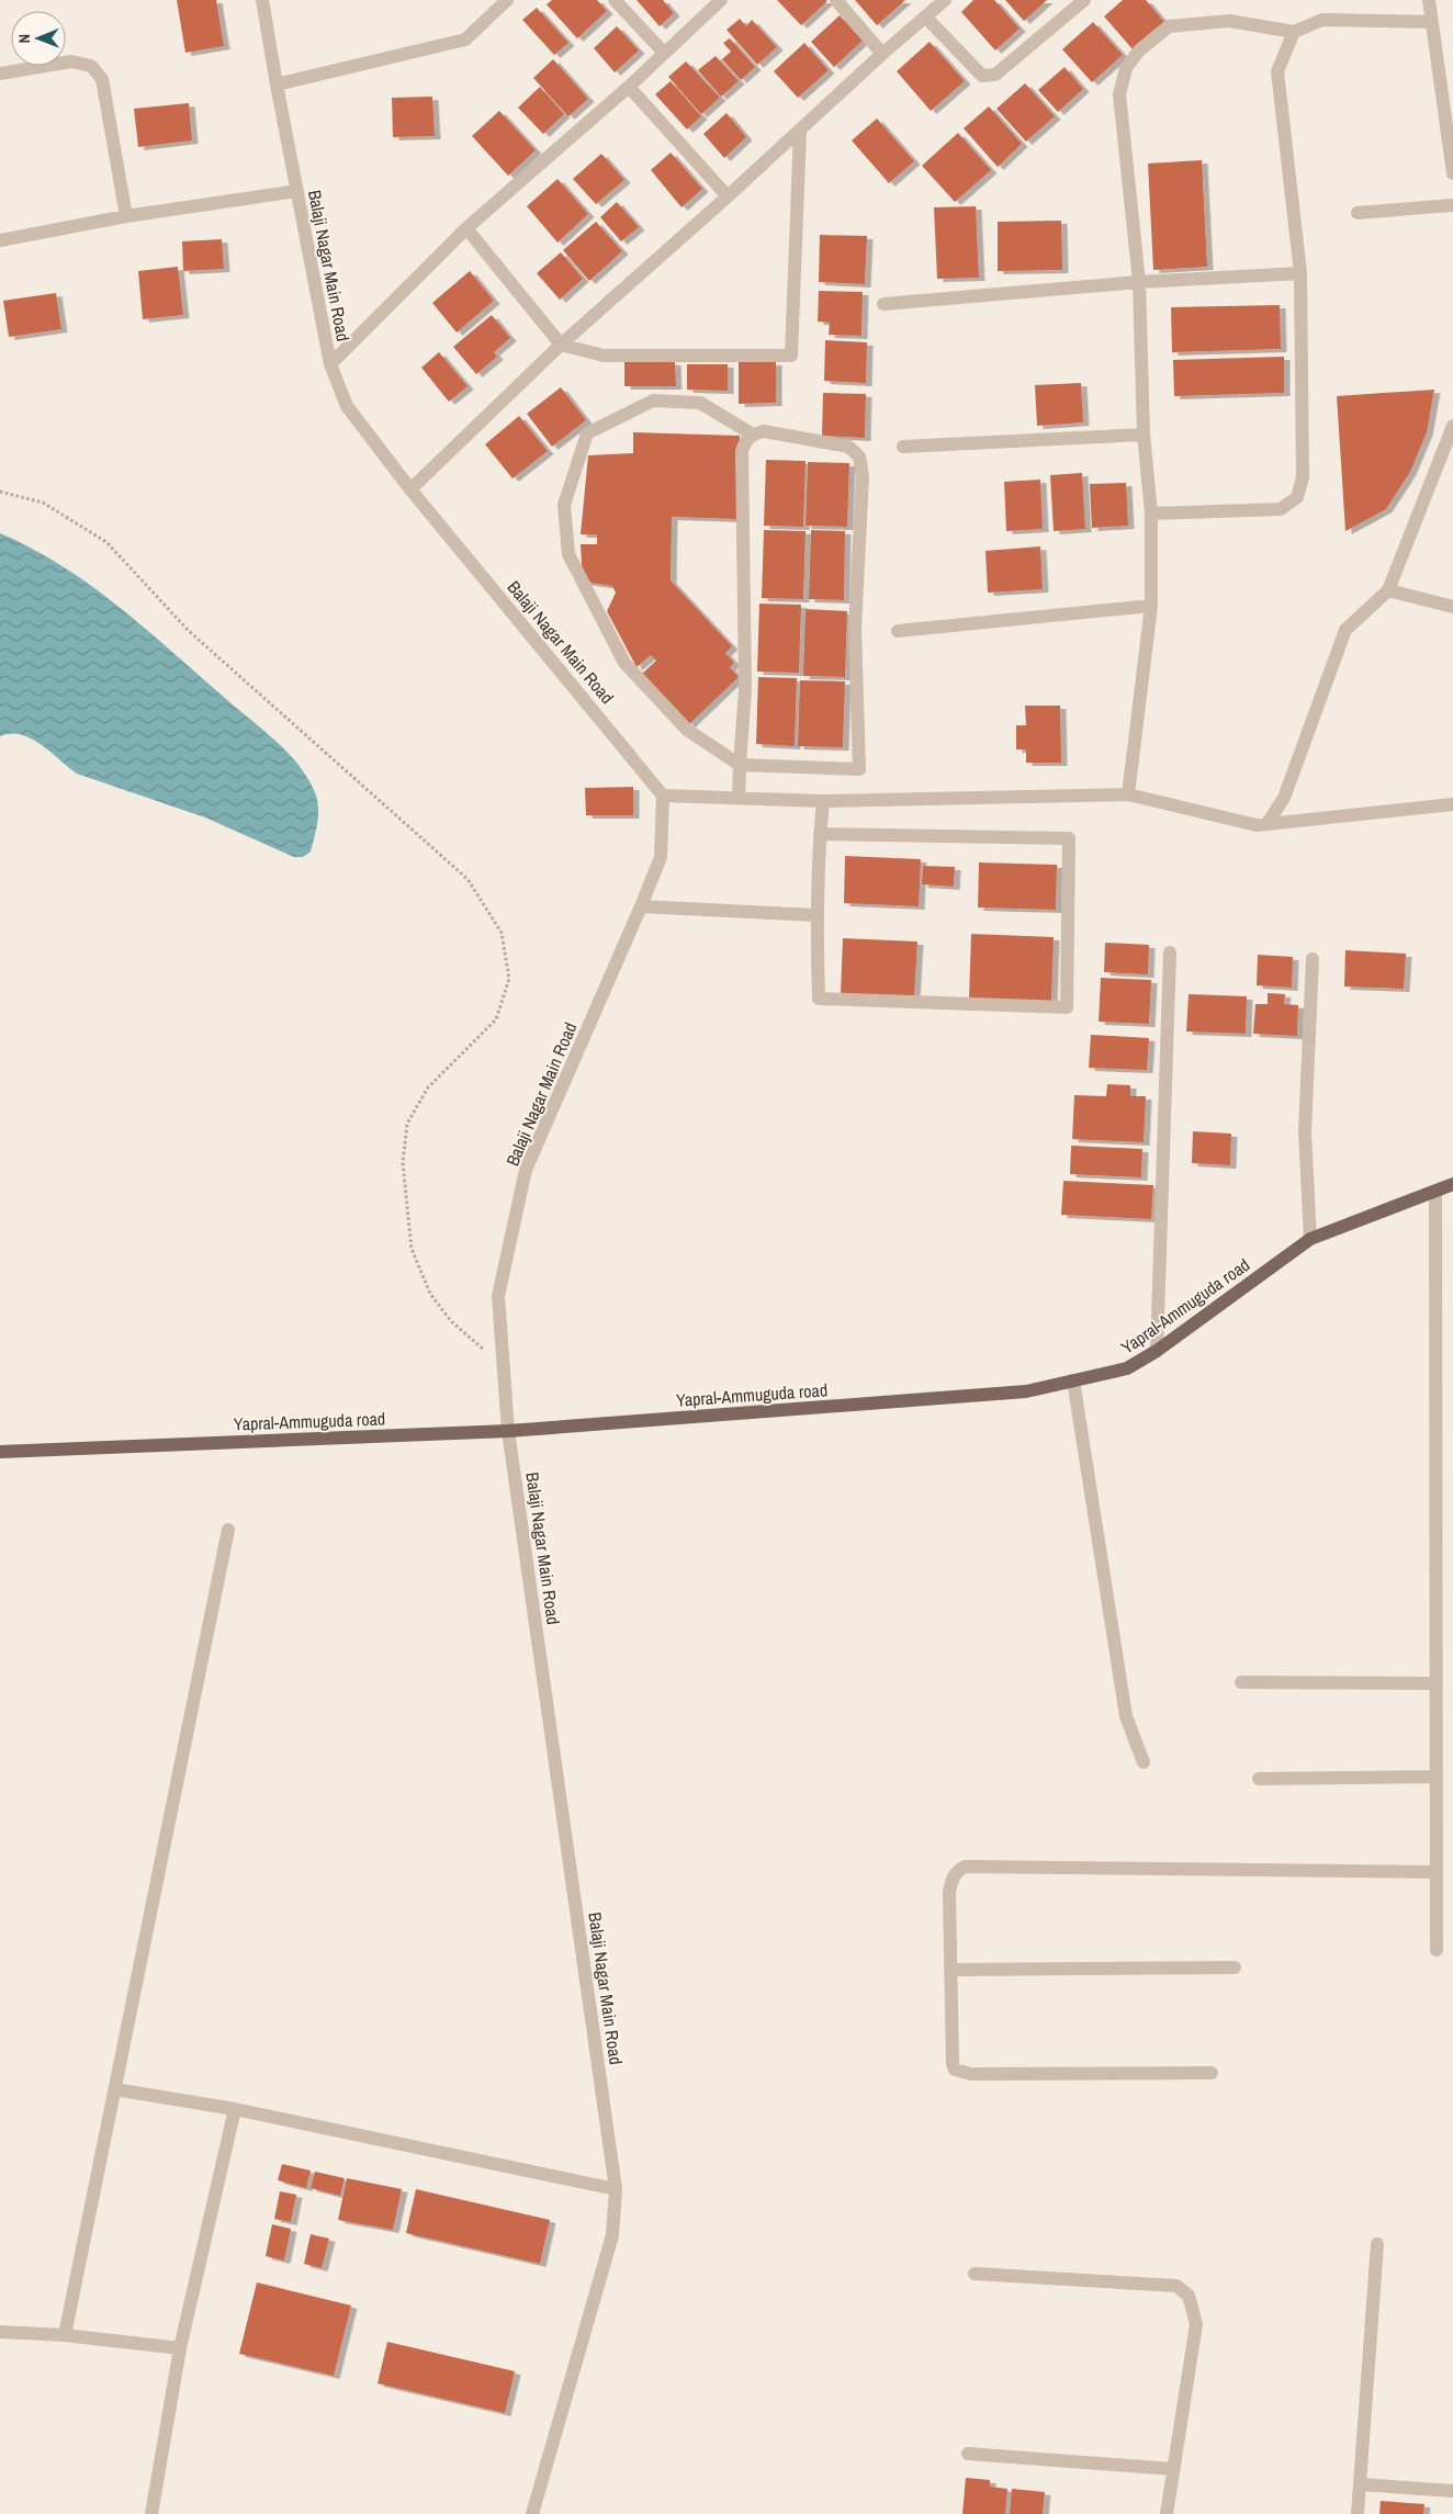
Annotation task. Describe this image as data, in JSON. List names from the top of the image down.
{
  "streets": {
    "main road": ["Yapral-Ammuguda road"],
    "street": ["Balaji Nagar Main Road"]
  },
  "crossings": [
    ["Balaji Nagar Main Road", "Yapral-Ammuguda road"]
  ],
  "north": "left"
}
